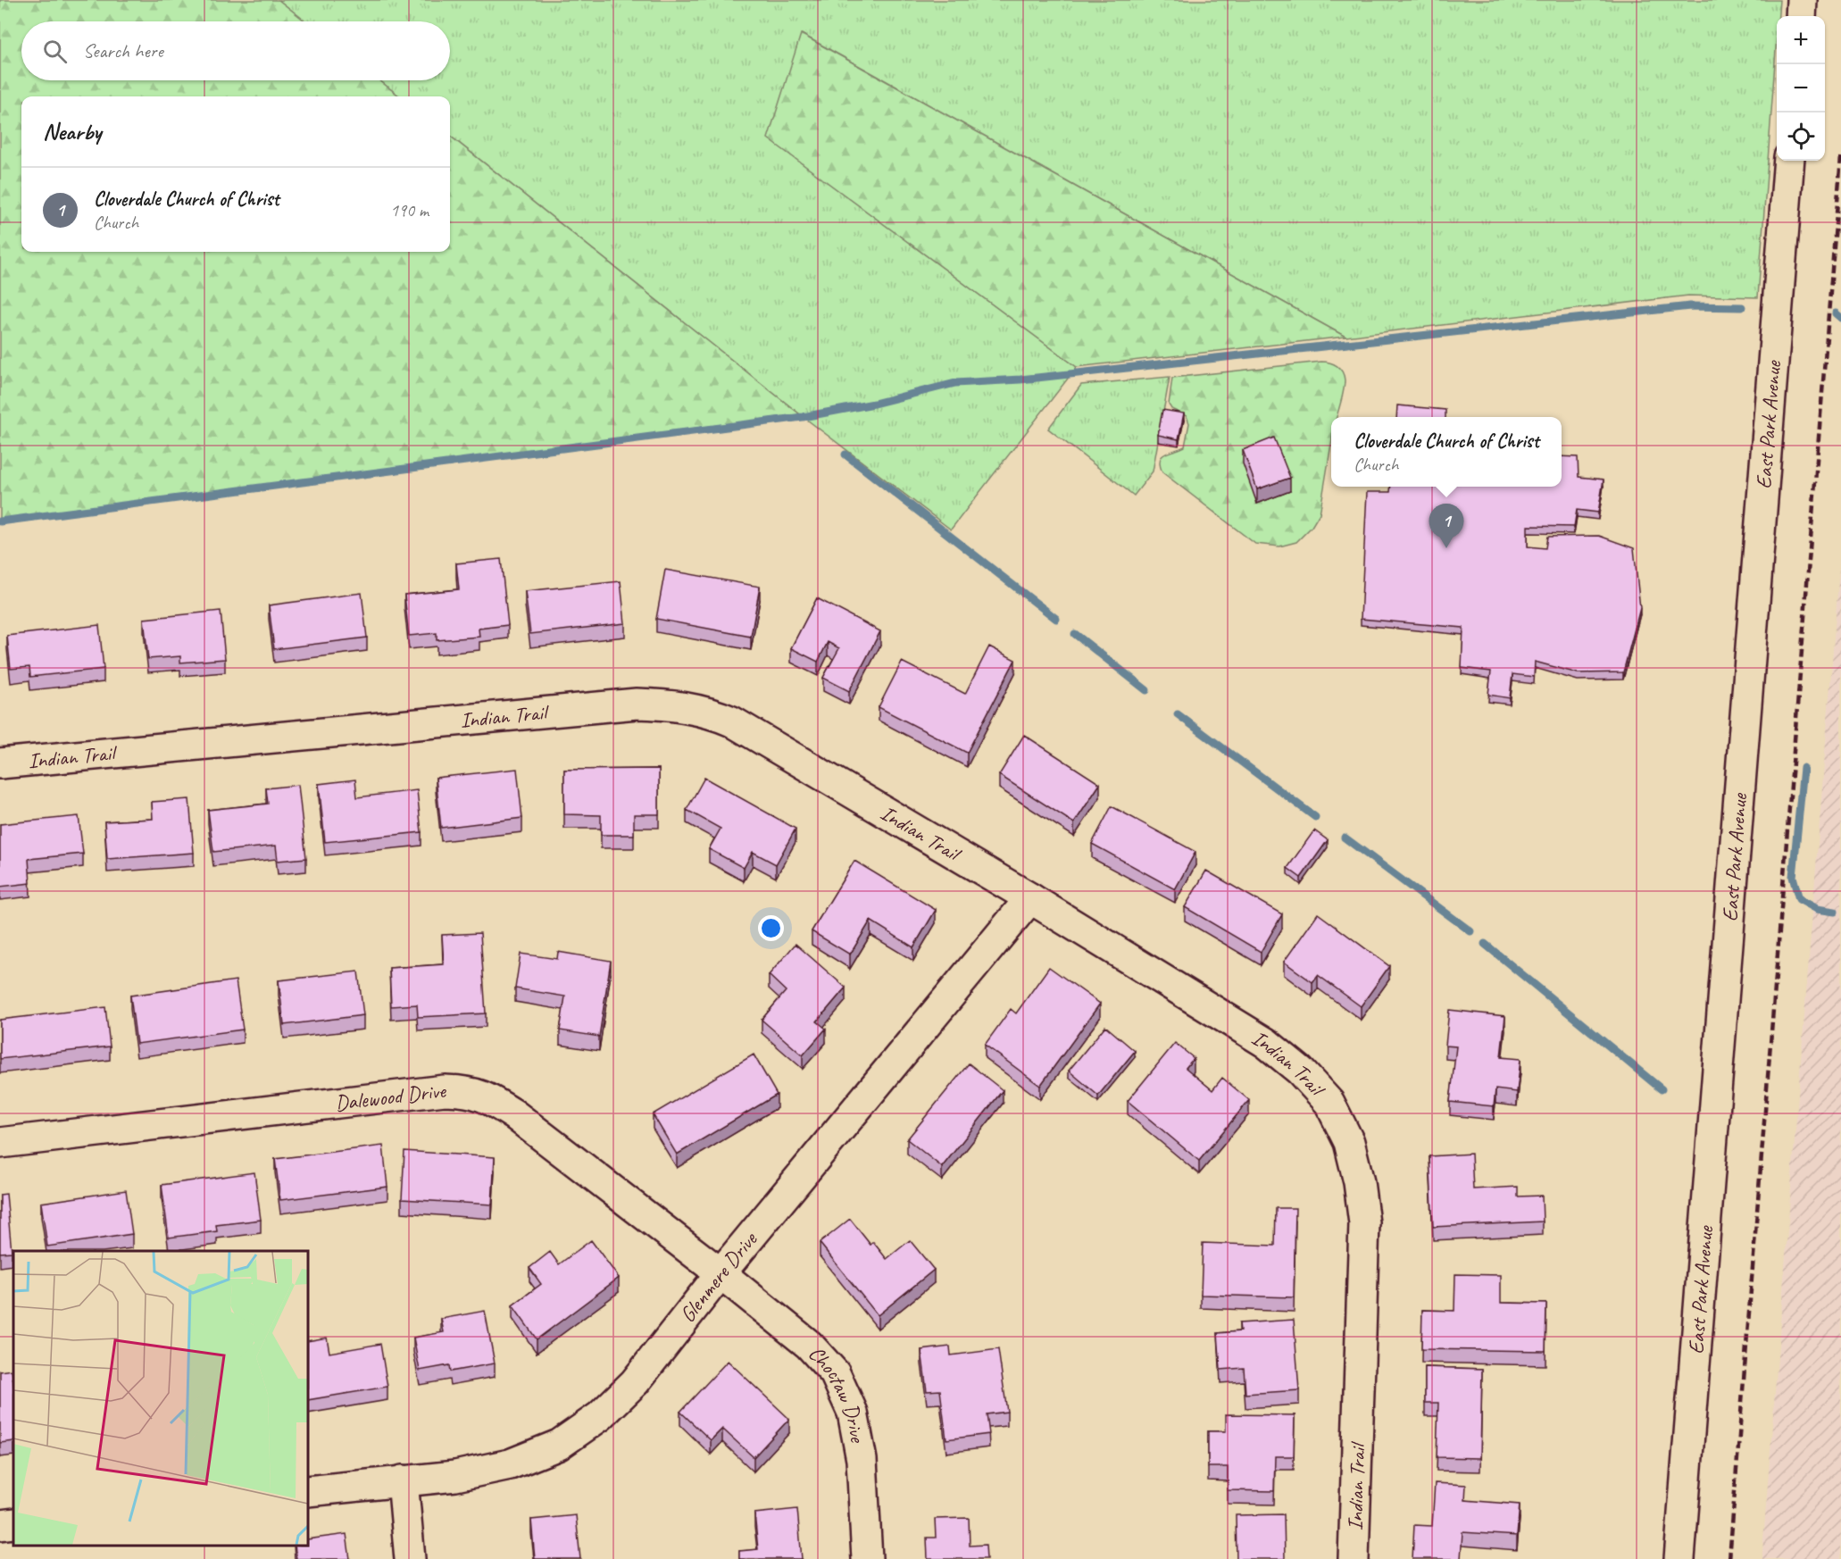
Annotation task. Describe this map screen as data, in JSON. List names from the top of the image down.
{
  "streets": {
    "street": [
      "East Park Avenue",
      "Indian Trail",
      "Dalewood Drive",
      "Glenmere Drive",
      "Choctaw Drive"
    ]
  },
  "crossings": [
    ["Indian Trail", "Glenmere Drive"],
    ["Dalewood Drive", "Glenmere Drive"],
    ["Dalewood Drive", "Choctaw Drive"],
    ["Glenmere Drive", "Choctaw Drive"]
  ],
  "page": {
    "map_buttons": ["+", "−"],
    "search": "Search here",
    "heading": "Nearby",
    "list": [
      {
        "mark": "1",
        "name": "Cloverdale Church of Christ",
        "note": "Church",
        "value": "190 m"
      }
    ],
    "popup": ["Cloverdale Church of Christ", "Church"],
    "pins": "1"
  }
}
